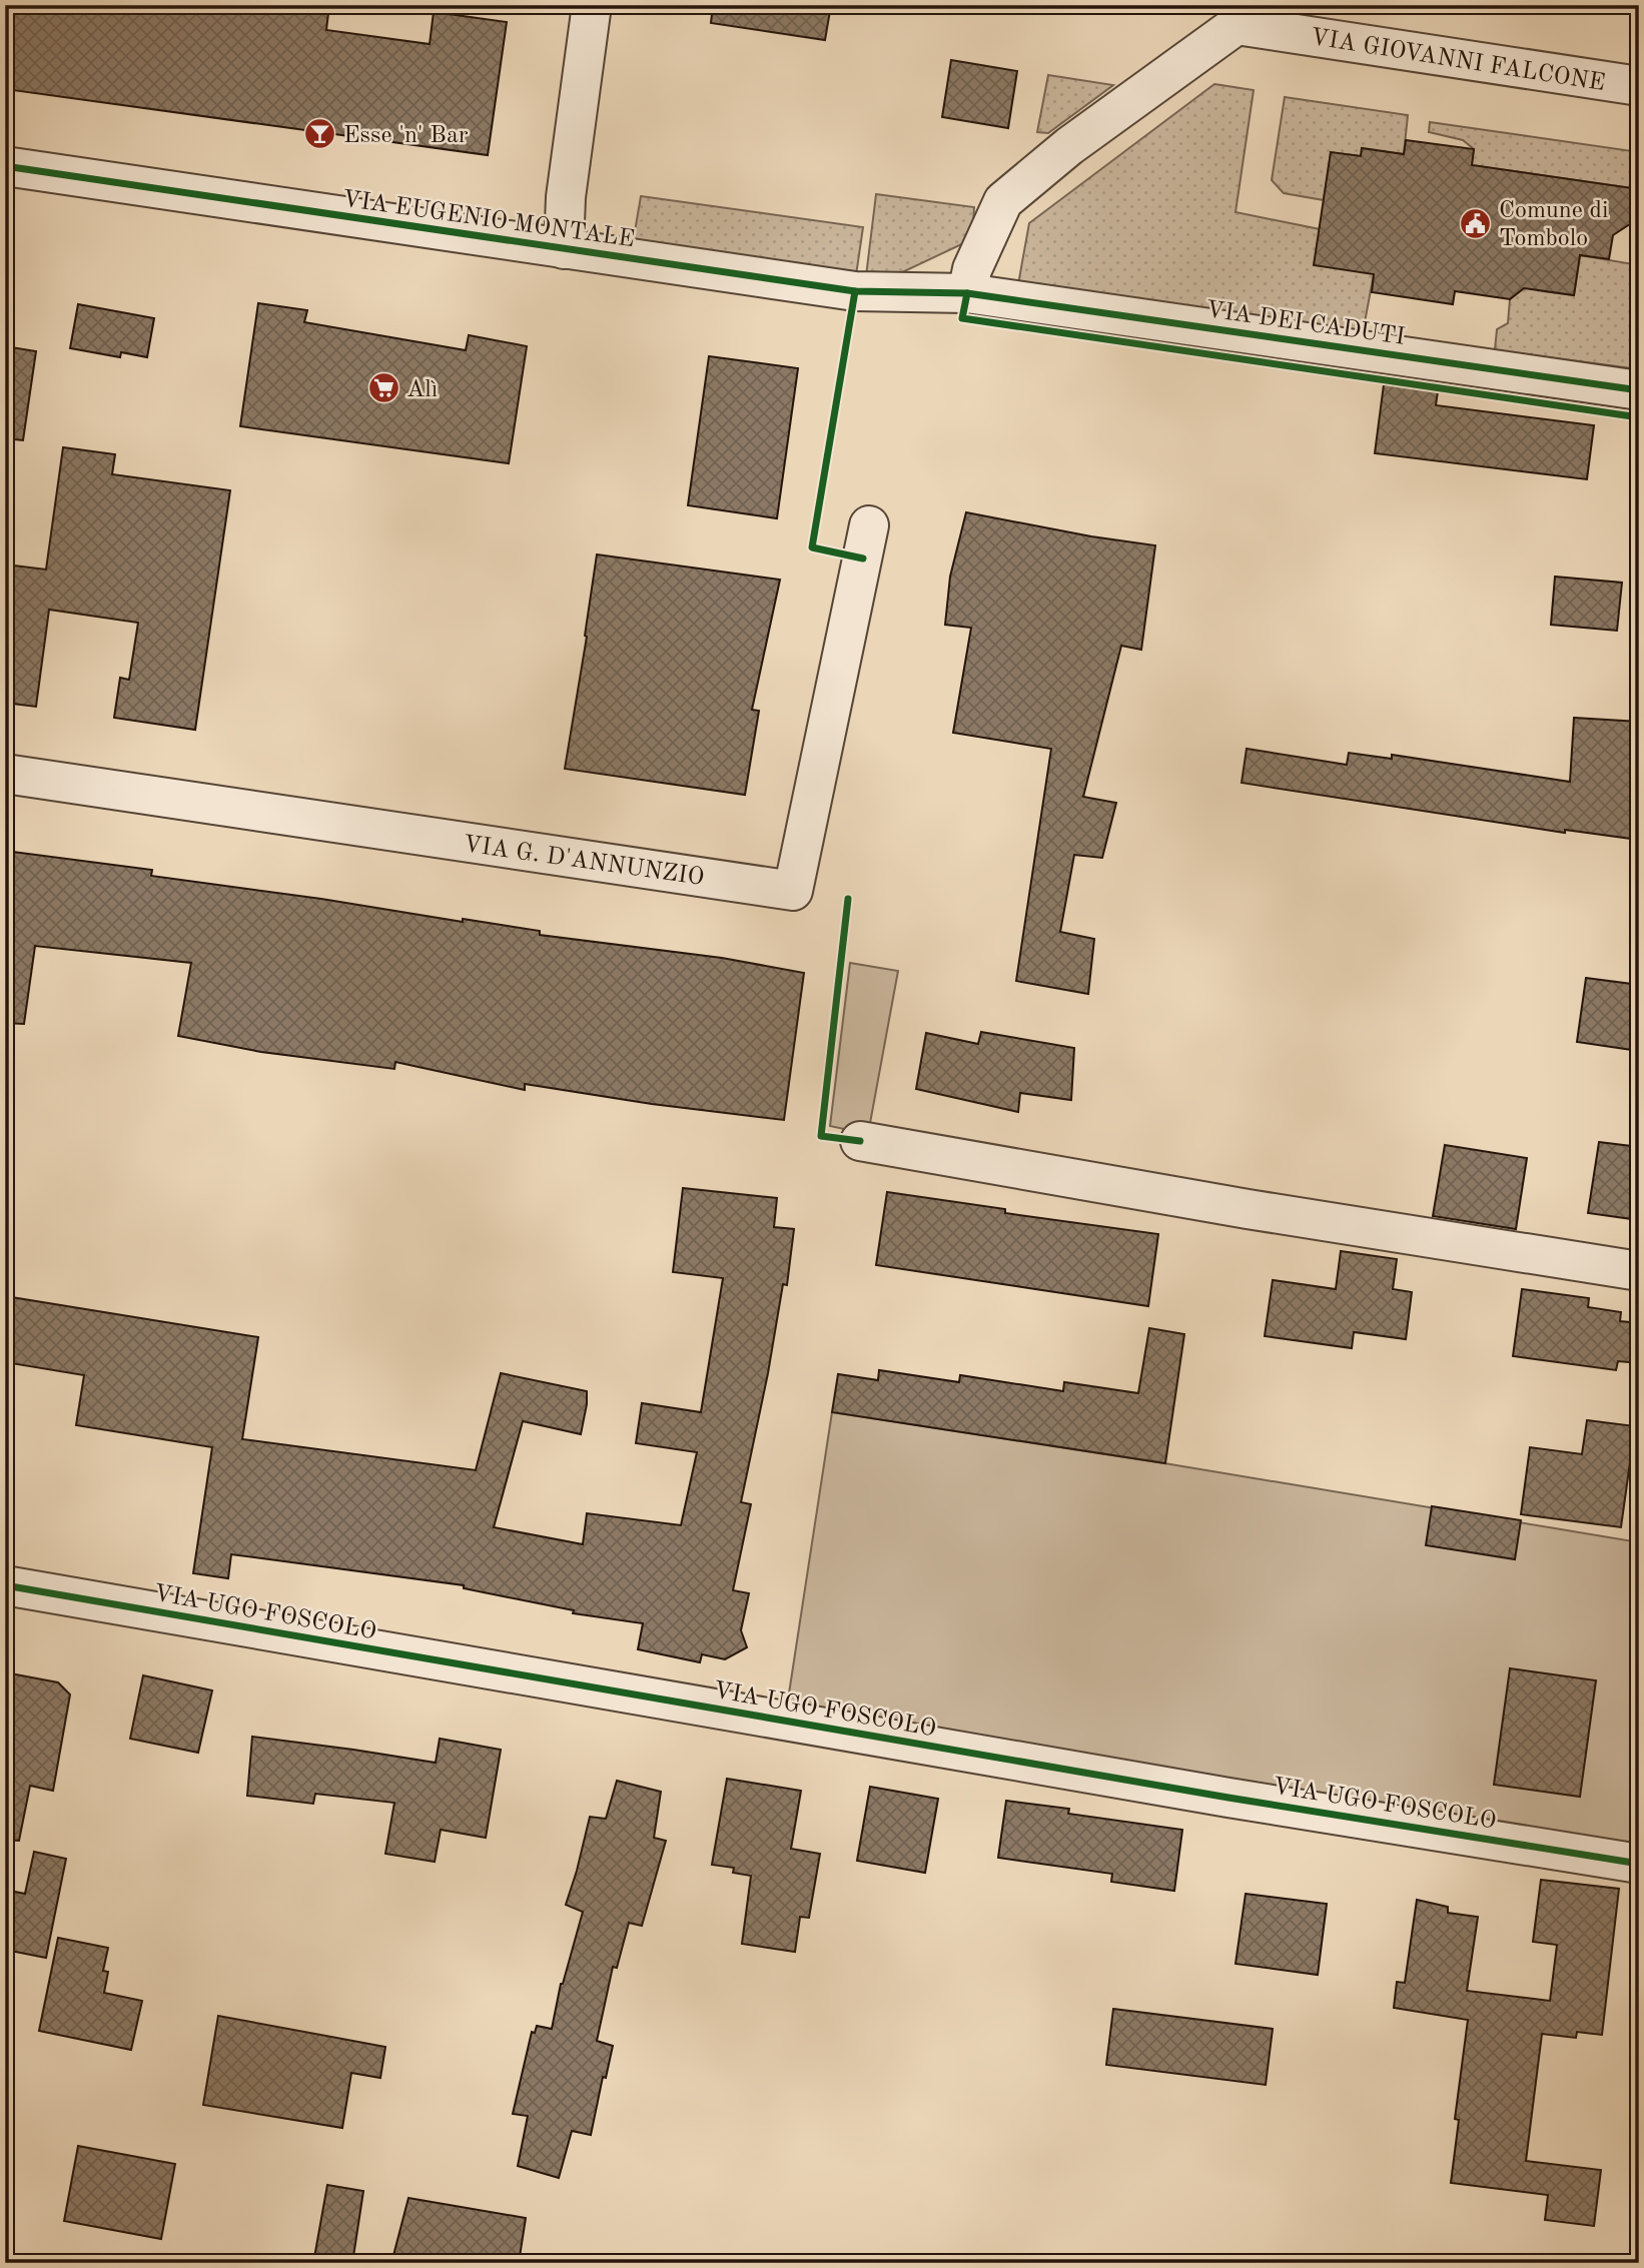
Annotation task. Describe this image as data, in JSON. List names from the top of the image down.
{
  "streets": {
    "street": [
      "VIA GIOVANNI FALCONE",
      "VIA EUGENIO MONTALE",
      "VIA DEI CADUTI",
      "VIA G. D'ANNUNZIO",
      "VIA UGO FOSCOLO"
    ]
  },
  "crossings": [
    ["VIA GIOVANNI FALCONE", "VIA EUGENIO MONTALE"],
    ["VIA GIOVANNI FALCONE", "VIA DEI CADUTI"],
    ["VIA EUGENIO MONTALE", "VIA DEI CADUTI"]
  ],
  "places": {
    "bar": ["Esse 'n' Bar"],
    "public building": ["Comune di Tombolo"],
    "supermarket": ["Alì"]
  }
}
